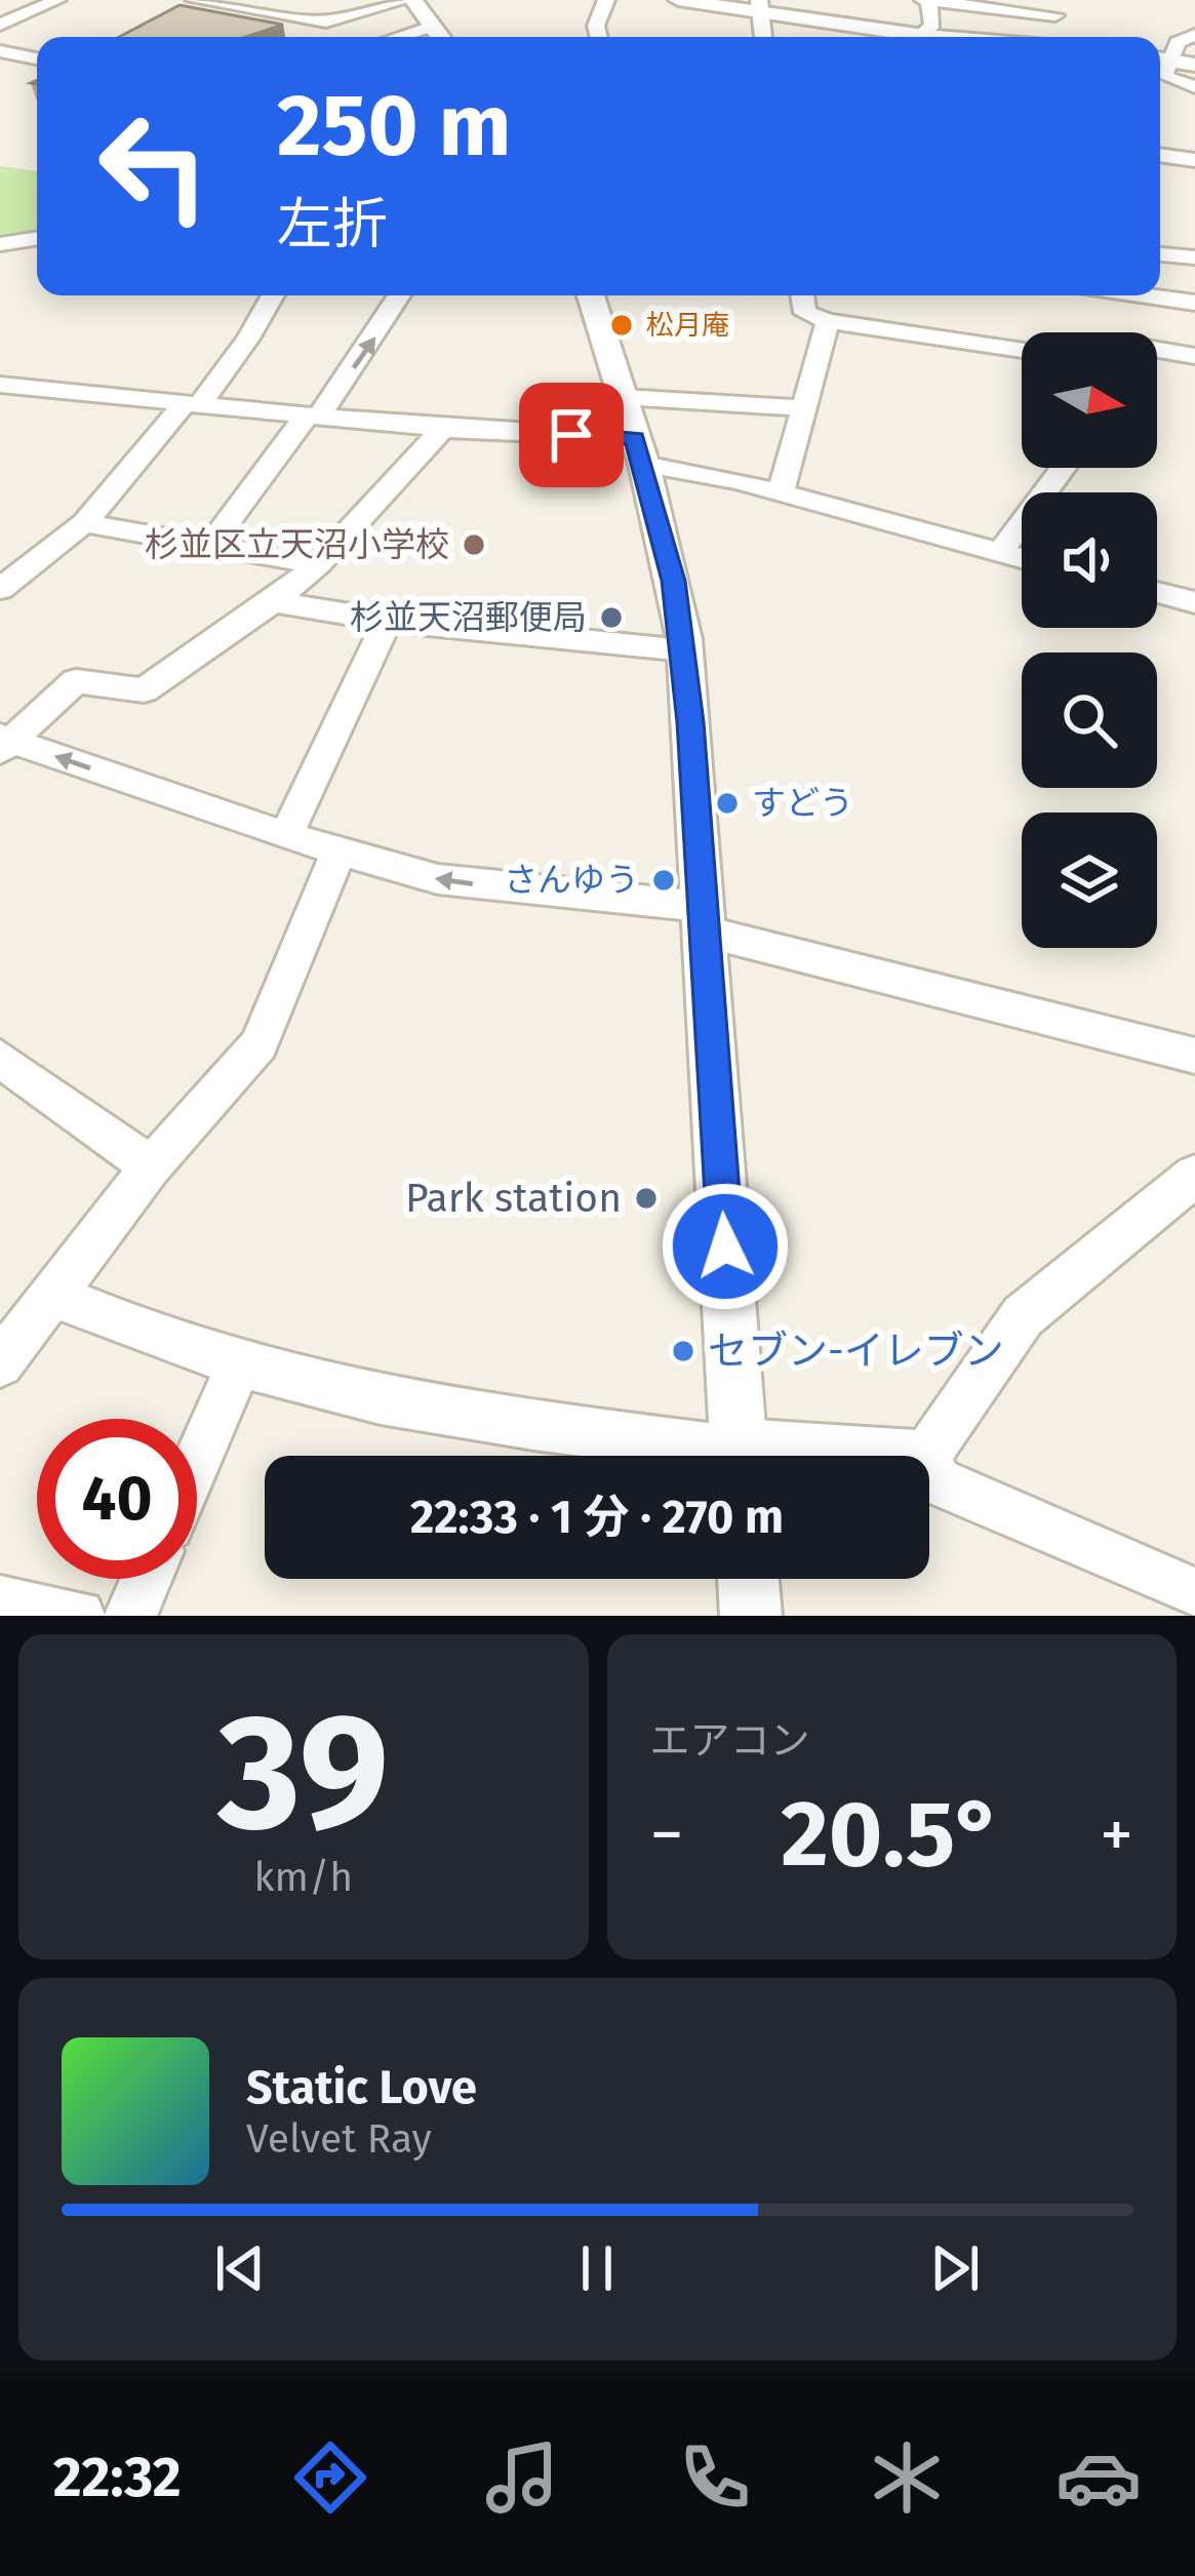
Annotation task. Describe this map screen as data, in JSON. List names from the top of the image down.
{
  "places": [
    "松月庵",
    "杉並区立天沼小学校",
    "杉並天沼郵便局",
    "すどう",
    "さんゆう",
    "Park station",
    "セブン-イレブン"
  ],
  "north": "right",
  "page": {
    "turn": ["250 m", "左折"],
    "limit": "40",
    "trip": "22:33 · 1 分 · 270 m",
    "tile": [
      ["39", "km/h"],
      "エアコン"
    ],
    "heat": ["−", "20.5°", "+"],
    "song": ["Static Love", "Velvet Ray"],
    "tabs": "22:32"
  }
}
